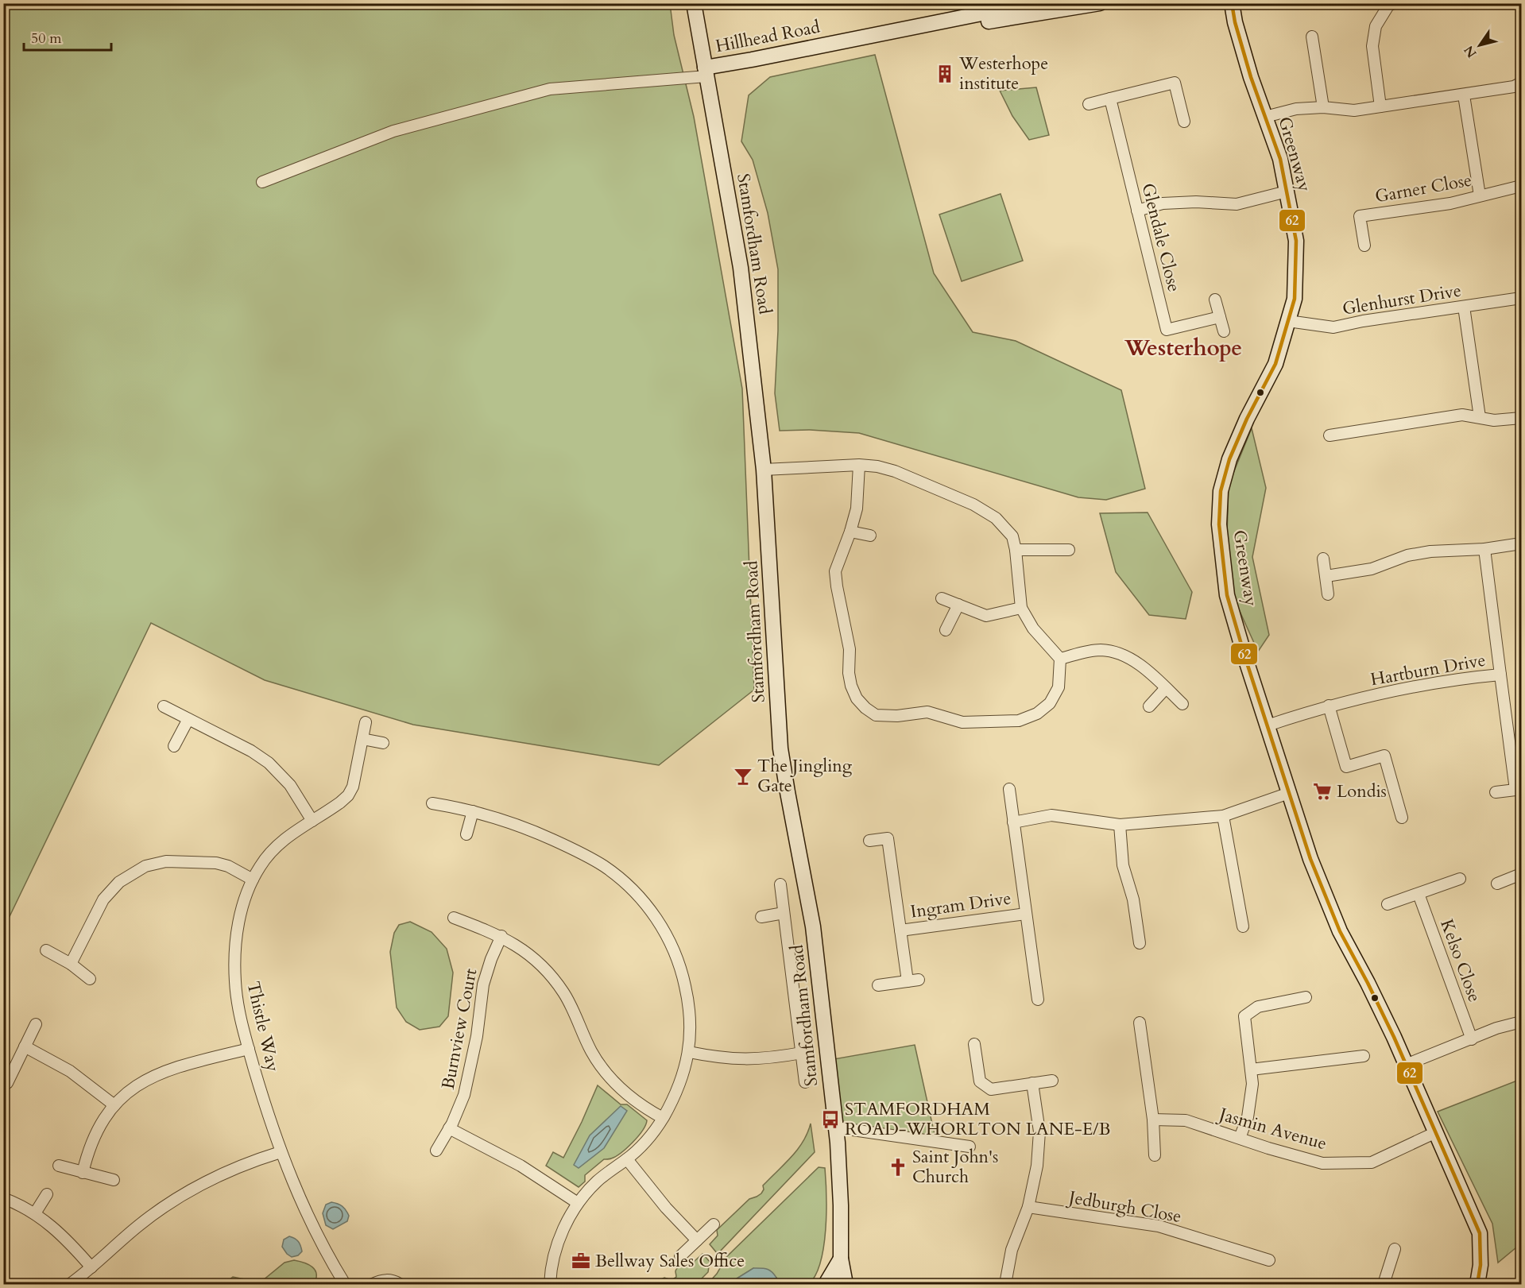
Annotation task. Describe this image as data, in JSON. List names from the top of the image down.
{
  "streets": {
    "street": [
      "Hillhead Road",
      "Greenway",
      "Garner Close",
      "Glendale Close",
      "Stamfordham Road",
      "Glenhurst Drive",
      "Hartburn Drive",
      "Ingram Drive",
      "Kelso Close",
      "Thistle Way",
      "Burnview Court",
      "Jasmin Avenue",
      "Jedburgh Close"
    ]
  },
  "crossings": [
    ["Hillhead Road", "Stamfordham Road"],
    ["Greenway", "Glenhurst Drive"],
    ["Greenway", "Hartburn Drive"],
    ["Greenway", "Jasmin Avenue"]
  ],
  "districts": ["Westerhope"],
  "places": {
    "building": ["Westerhope institute"],
    "bar": ["The Jingling Gate"],
    "supermarket": ["Londis"],
    "bus stop": ["STAMFORDHAM ROAD-WHORLTON LANE-E/B"],
    "church": ["Saint John's Church"],
    "office": ["Bellway Sales Office"]
  },
  "lines": ["transit line 62"],
  "scale_bar": "50 m",
  "north": "bottom left"
}
